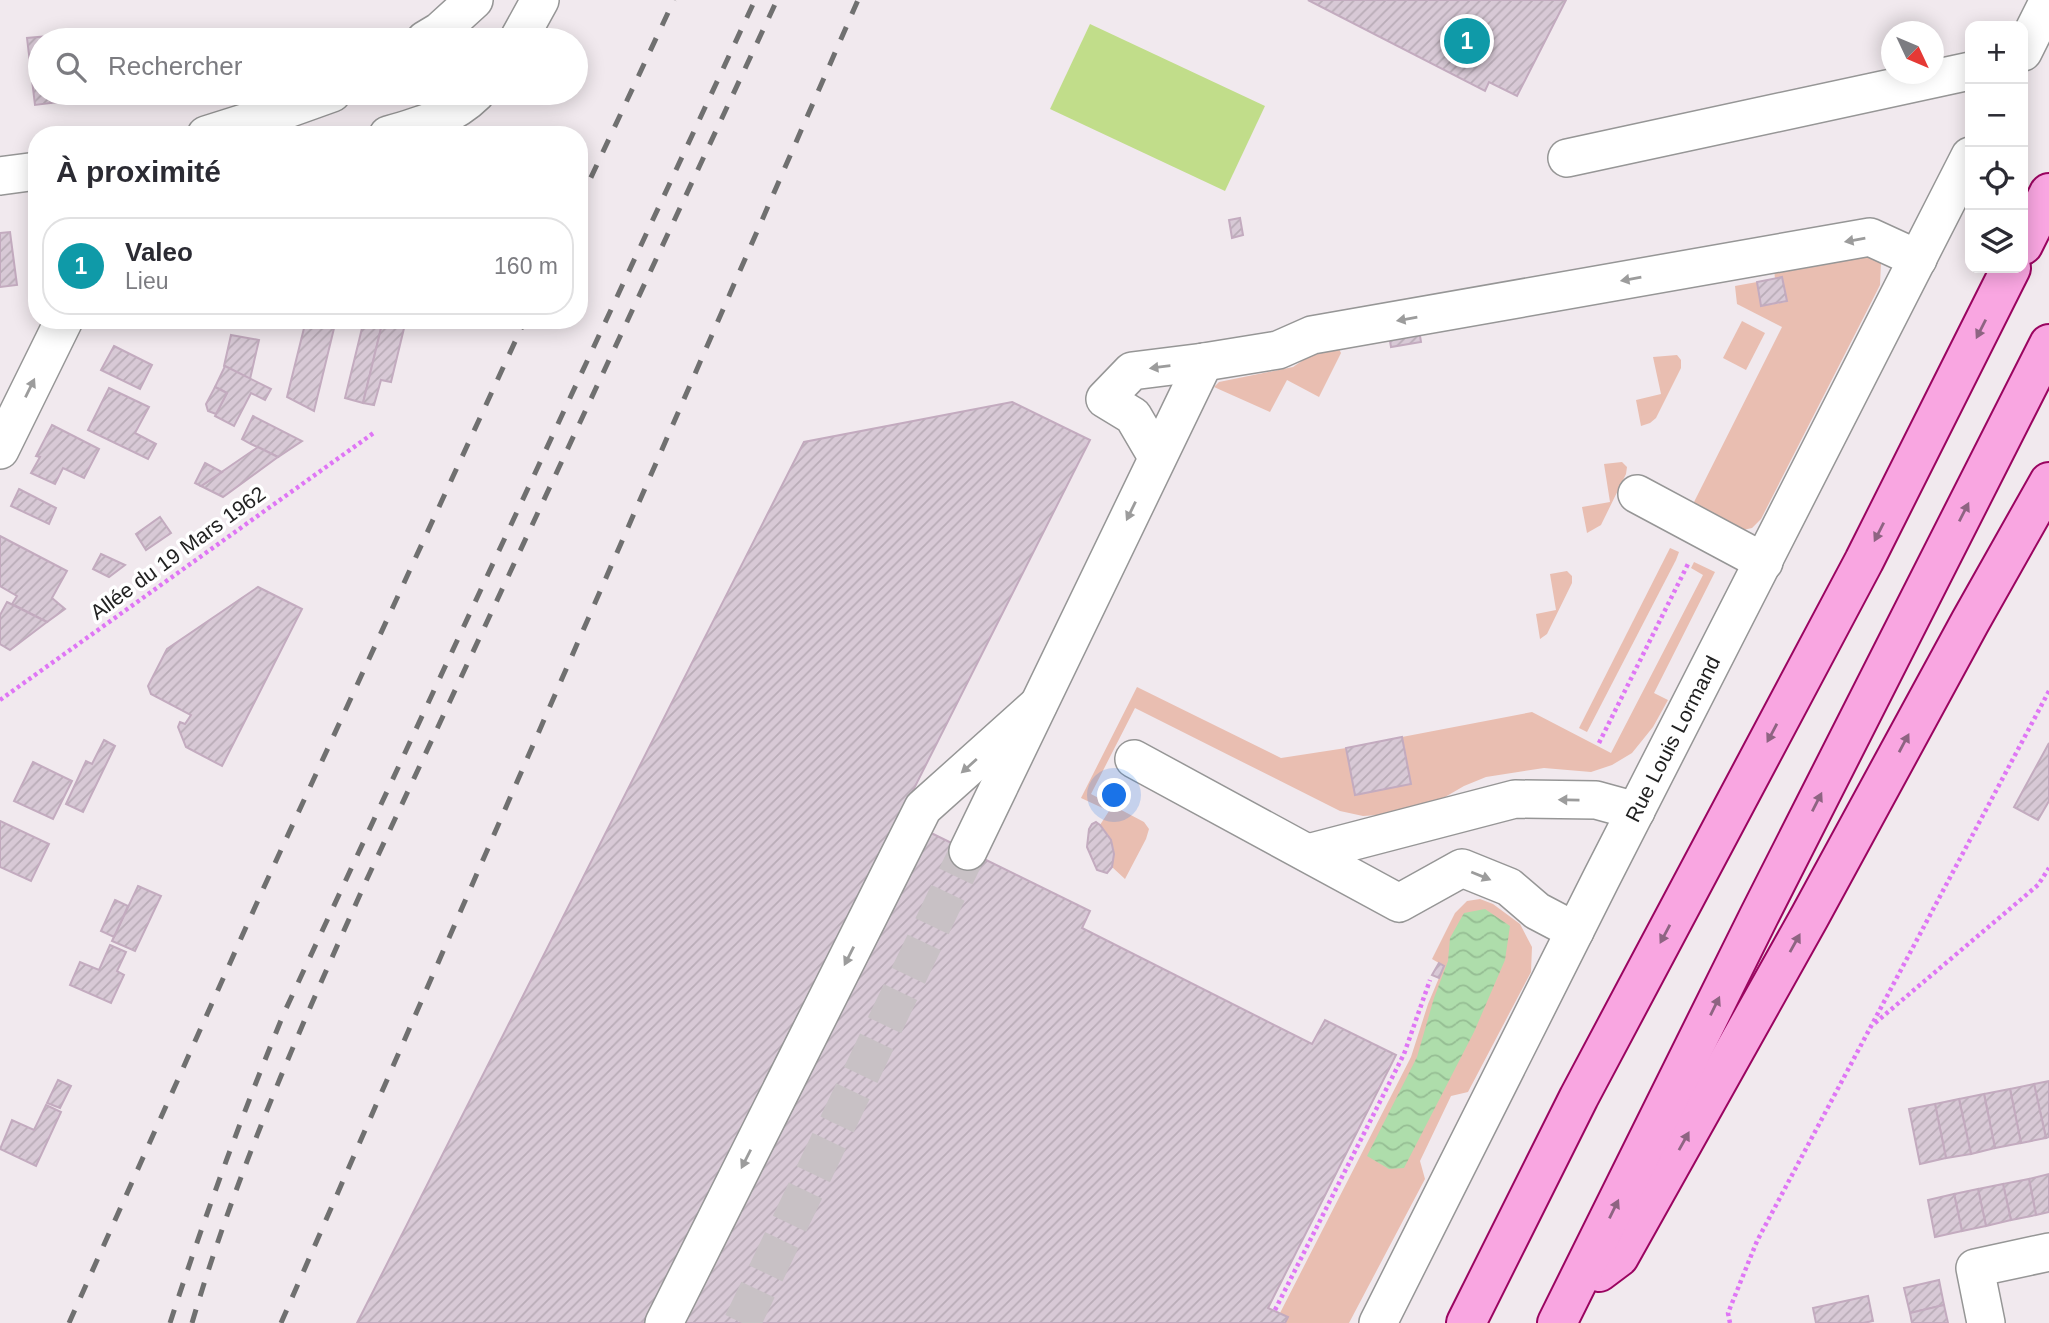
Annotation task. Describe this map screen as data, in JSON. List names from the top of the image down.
{
  "streets": {
    "street": ["Rue Louis Lormand"],
    "path": ["Allée du 19 Mars 1962"]
  },
  "north": "bottom right",
  "page": {
    "pins": "1",
    "map_buttons": ["+", "−"],
    "search": "Rechercher",
    "heading": "À proximité",
    "list": [
      {
        "mark": "1",
        "name": "Valeo",
        "note": "Lieu",
        "value": "160 m"
      }
    ]
  }
}
